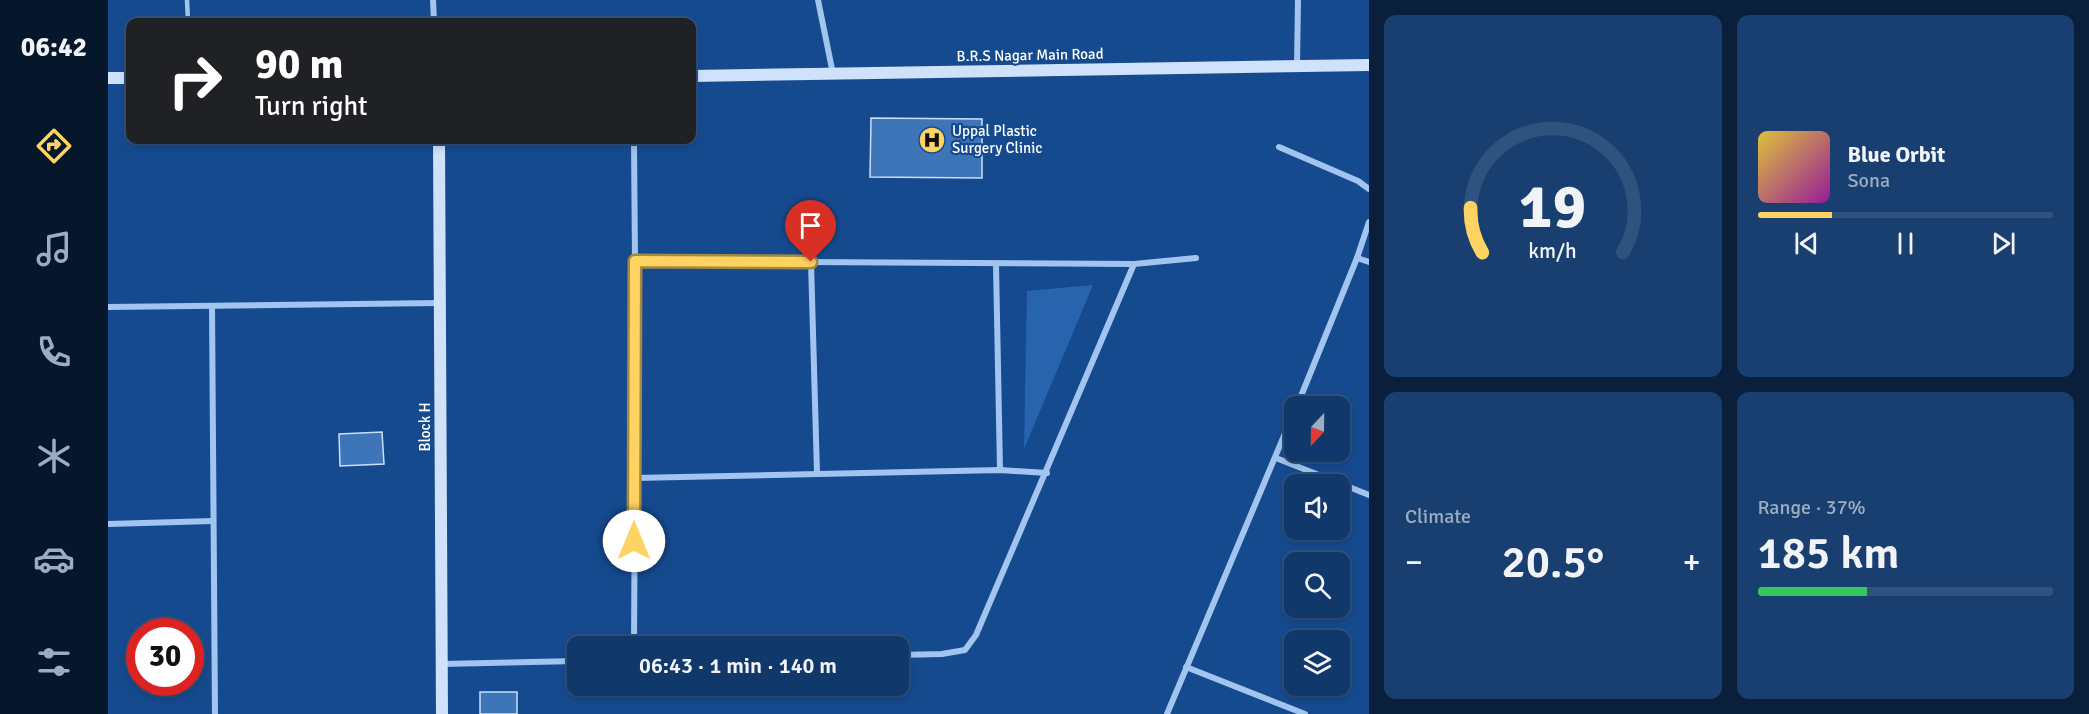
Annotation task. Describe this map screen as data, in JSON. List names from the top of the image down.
{
  "streets": {
    "street": ["B.R.S Nagar Main Road", "Block H"]
  },
  "places": {
    "hospital": ["Uppal Plastic Surgery Clinic"]
  },
  "north": "bottom",
  "page": {
    "tabs": "06:42",
    "turn": ["90 m", "Turn right"],
    "song": ["Blue Orbit", "Sona"],
    "tile": [
      "Climate",
      ["Range · 37%", "185 km"]
    ],
    "heat": ["−", "20.5°", "+"],
    "limit": "30",
    "trip": "06:43 · 1 min · 140 m",
    "gauge": ["19", "km/h"]
  }
}
